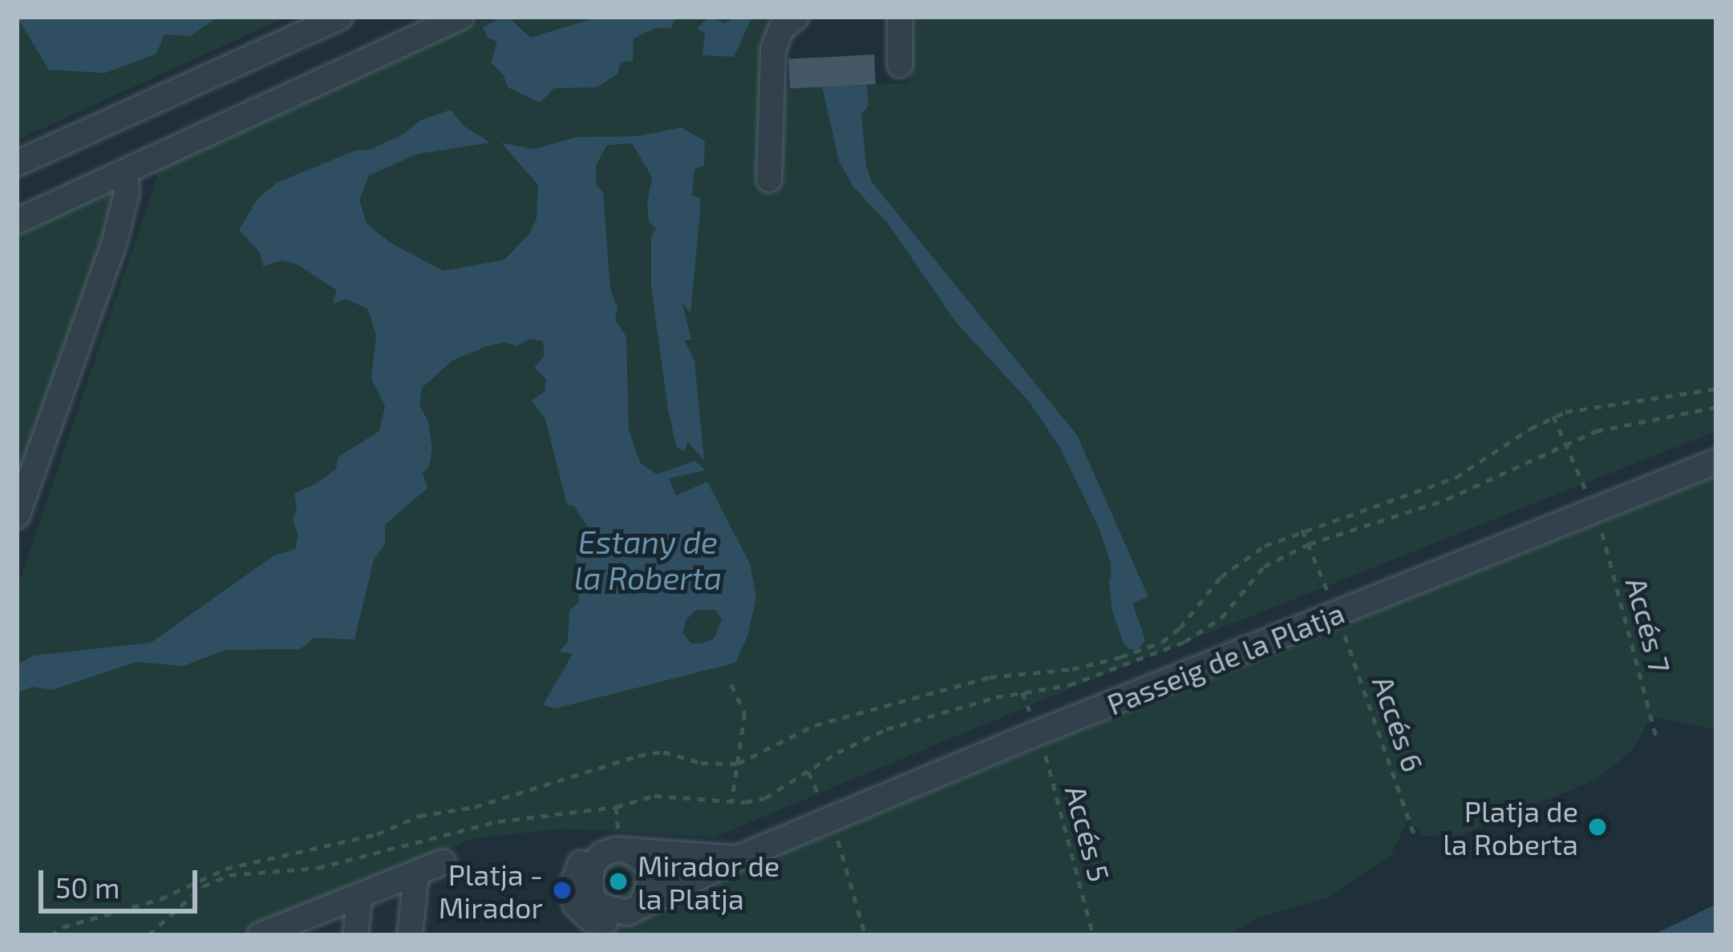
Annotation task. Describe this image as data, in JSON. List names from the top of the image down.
{
  "streets": {
    "street": ["Passeig de la Platja"],
    "path": ["Accés 7", "Accés 6", "Accés 5"]
  },
  "water": ["Estany de la Roberta"],
  "places": ["Platja de la Roberta", "Mirador de la Platja", "Platja - Mirador"],
  "scale_bar": "50 m"
}
